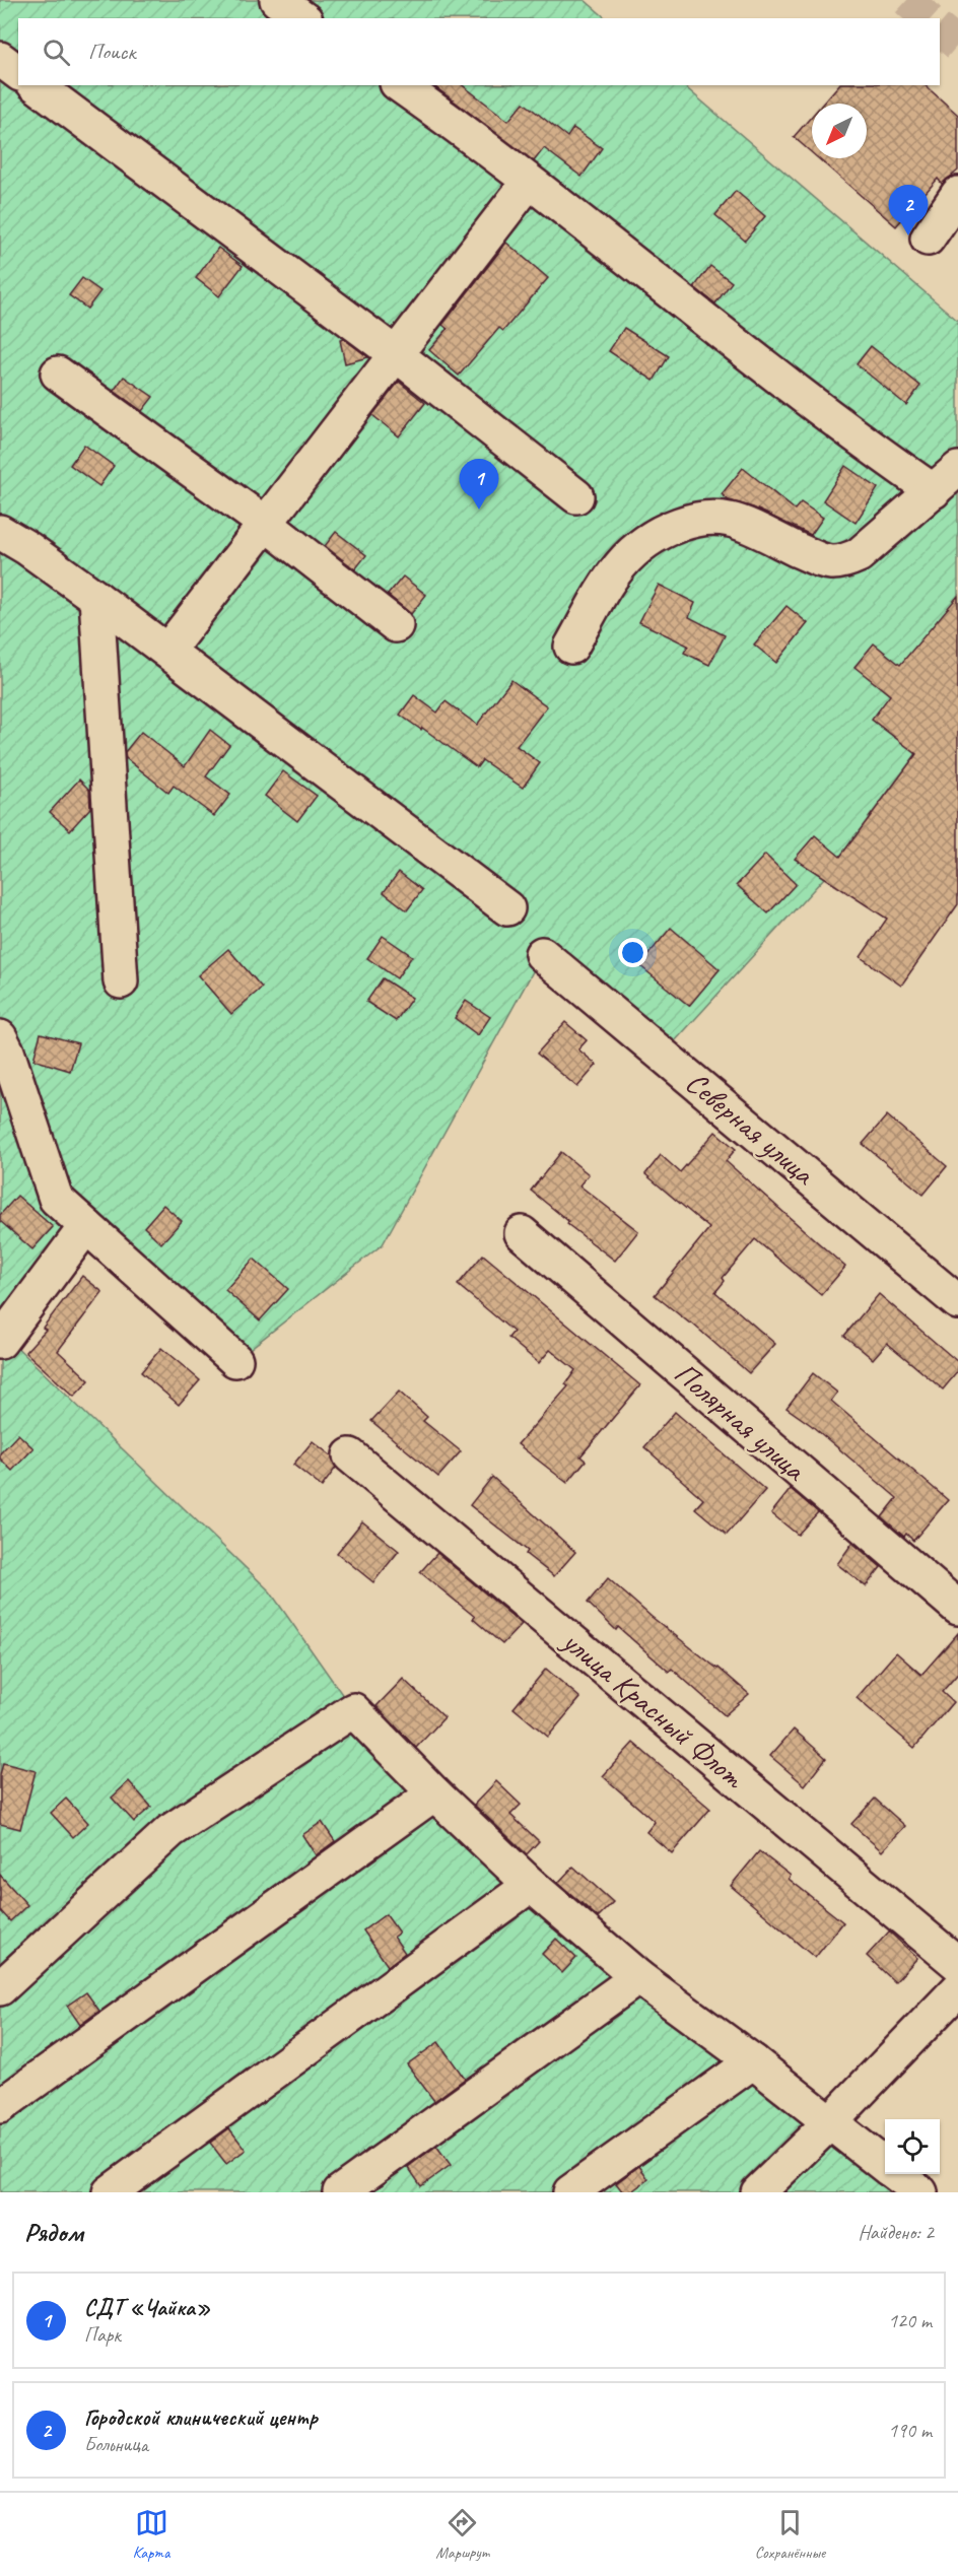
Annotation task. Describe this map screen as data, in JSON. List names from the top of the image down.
{
  "streets": {
    "street": ["Северная улица", "Полярная улица", "улица Красный Флот"]
  },
  "north": "bottom left",
  "page": {
    "search": "Поиск",
    "pins": ["2", "1"],
    "heading": ["Рядом", "Найдено: 2"],
    "list": [
      {
        "mark": "1",
        "name": "СДТ «Чайка»",
        "note": "Парк",
        "value": "120 m"
      },
      {
        "mark": "2",
        "name": "Городской клинический центр",
        "note": "Больница",
        "value": "190 m"
      }
    ],
    "nav": ["Карта", "Маршрут", "Сохранённые"]
  }
}
